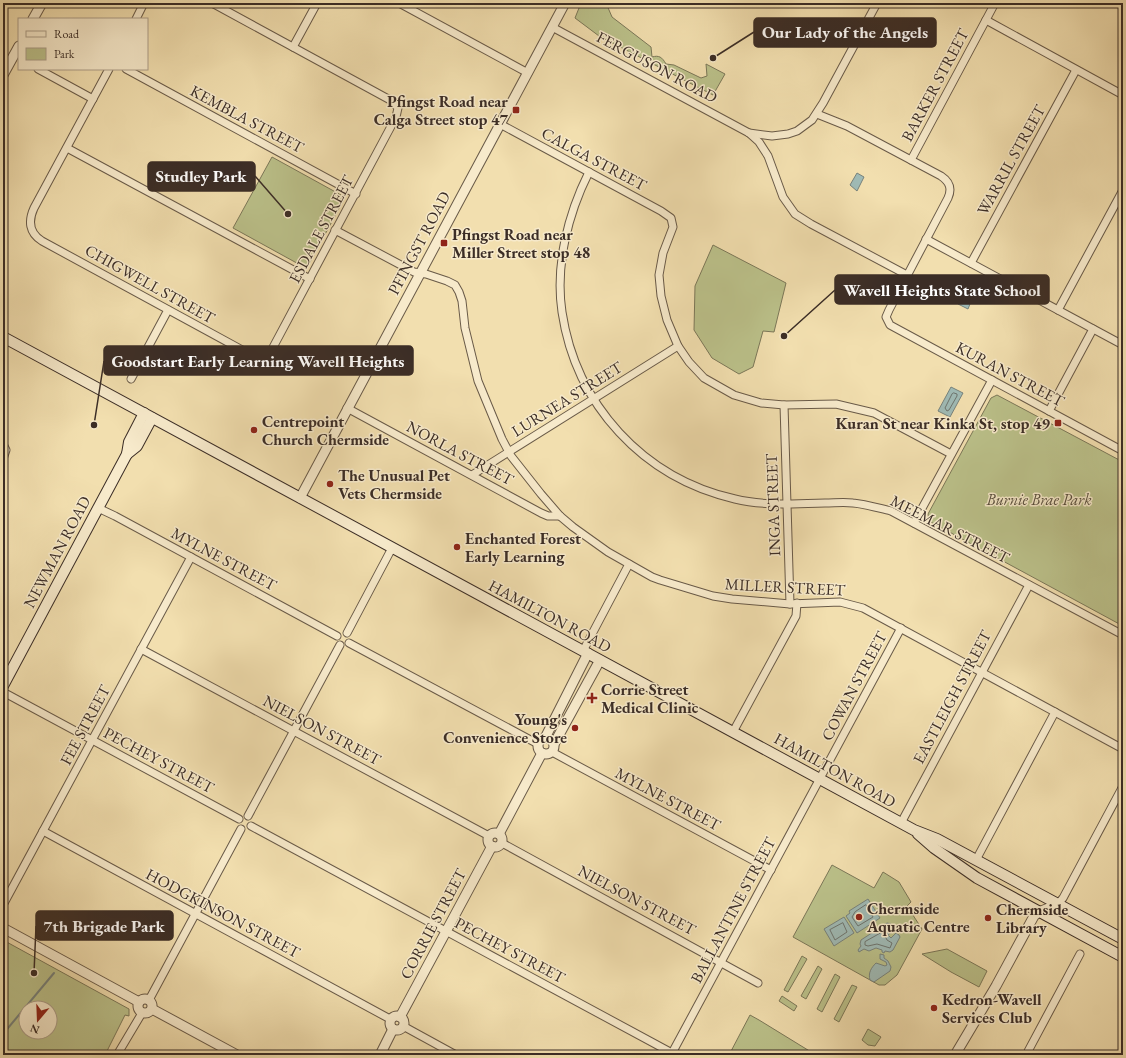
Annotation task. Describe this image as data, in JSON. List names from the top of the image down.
{
  "streets": {
    "main road": ["NEWMAN ROAD", "HAMILTON ROAD"],
    "street": [
      "FERGUSON ROAD",
      "BARKER STREET",
      "KEMBLA STREET",
      "CALGA STREET",
      "WARRIL STREET",
      "ESDALE STREET",
      "PFINGST ROAD",
      "CHIGWELL STREET",
      "KURAN STREET",
      "LURNEA STREET",
      "NORLA STREET",
      "INGA STREET",
      "MEEMAR STREET",
      "MYLNE STREET",
      "MILLER STREET",
      "COWAN STREET",
      "EASTLEIGH STREET",
      "FEE STREET",
      "NIELSON STREET",
      "PECHEY STREET",
      "BALLANTINE STREET",
      "HODGKINSON STREET",
      "CORRIE STREET"
    ]
  },
  "crossings": [
    ["FERGUSON ROAD", "PFINGST ROAD"],
    ["KEMBLA STREET", "ESDALE STREET"],
    ["CALGA STREET", "PFINGST ROAD"],
    ["CALGA STREET", "LURNEA STREET"],
    ["CALGA STREET", "MEEMAR STREET"],
    ["ESDALE STREET", "CHIGWELL STREET"],
    ["ESDALE STREET", "MILLER STREET"],
    ["PFINGST ROAD", "NORLA STREET"],
    ["PFINGST ROAD", "MILLER STREET"],
    ["PFINGST ROAD", "HAMILTON ROAD"],
    ["LURNEA STREET", "NORLA STREET"],
    ["LURNEA STREET", "MEEMAR STREET"],
    ["LURNEA STREET", "MILLER STREET"],
    ["NORLA STREET", "MILLER STREET"],
    ["INGA STREET", "MEEMAR STREET"],
    ["INGA STREET", "MILLER STREET"],
    ["INGA STREET", "HAMILTON ROAD"],
    ["MEEMAR STREET", "EASTLEIGH STREET"],
    ["NEWMAN ROAD", "MYLNE STREET"],
    ["NEWMAN ROAD", "HAMILTON ROAD"],
    ["MYLNE STREET", "FEE STREET"],
    ["MYLNE STREET", "BALLANTINE STREET"],
    ["MILLER STREET", "COWAN STREET"],
    ["MILLER STREET", "EASTLEIGH STREET"],
    ["HAMILTON ROAD", "COWAN STREET"],
    ["HAMILTON ROAD", "EASTLEIGH STREET"],
    ["HAMILTON ROAD", "BALLANTINE STREET"],
    ["COWAN STREET", "BALLANTINE STREET"],
    ["FEE STREET", "NIELSON STREET"],
    ["FEE STREET", "PECHEY STREET"],
    ["FEE STREET", "HODGKINSON STREET"],
    ["NIELSON STREET", "BALLANTINE STREET"],
    ["NIELSON STREET", "CORRIE STREET"],
    ["PECHEY STREET", "BALLANTINE STREET"],
    ["PECHEY STREET", "CORRIE STREET"],
    ["HODGKINSON STREET", "CORRIE STREET"]
  ],
  "parks": ["Burnie Brae Park"],
  "places": {
    "other": [
      "Our Lady of the Angels",
      "Studley Park",
      "Wavell Heights State School",
      "Goodstart Early Learning Wavell Heights",
      "Centrepoint Church Chermside",
      "The Unusual Pet Vets Chermside",
      "Enchanted Forest Early Learning",
      "Young's Convenience Store",
      "Chermside Aquatic Centre",
      "Chermside Library",
      "7th Brigade Park",
      "Kedron-Wavell Services Club"
    ],
    "transit": ["Pfingst Road near Calga Street stop 47", "Pfingst Road near Miller Street stop 48", "Kuran St near Kinka St, stop 49"],
    "health": ["Corrie Street Medical Clinic"]
  },
  "legend": ["Road", "Park"],
  "north": "bottom"
}
